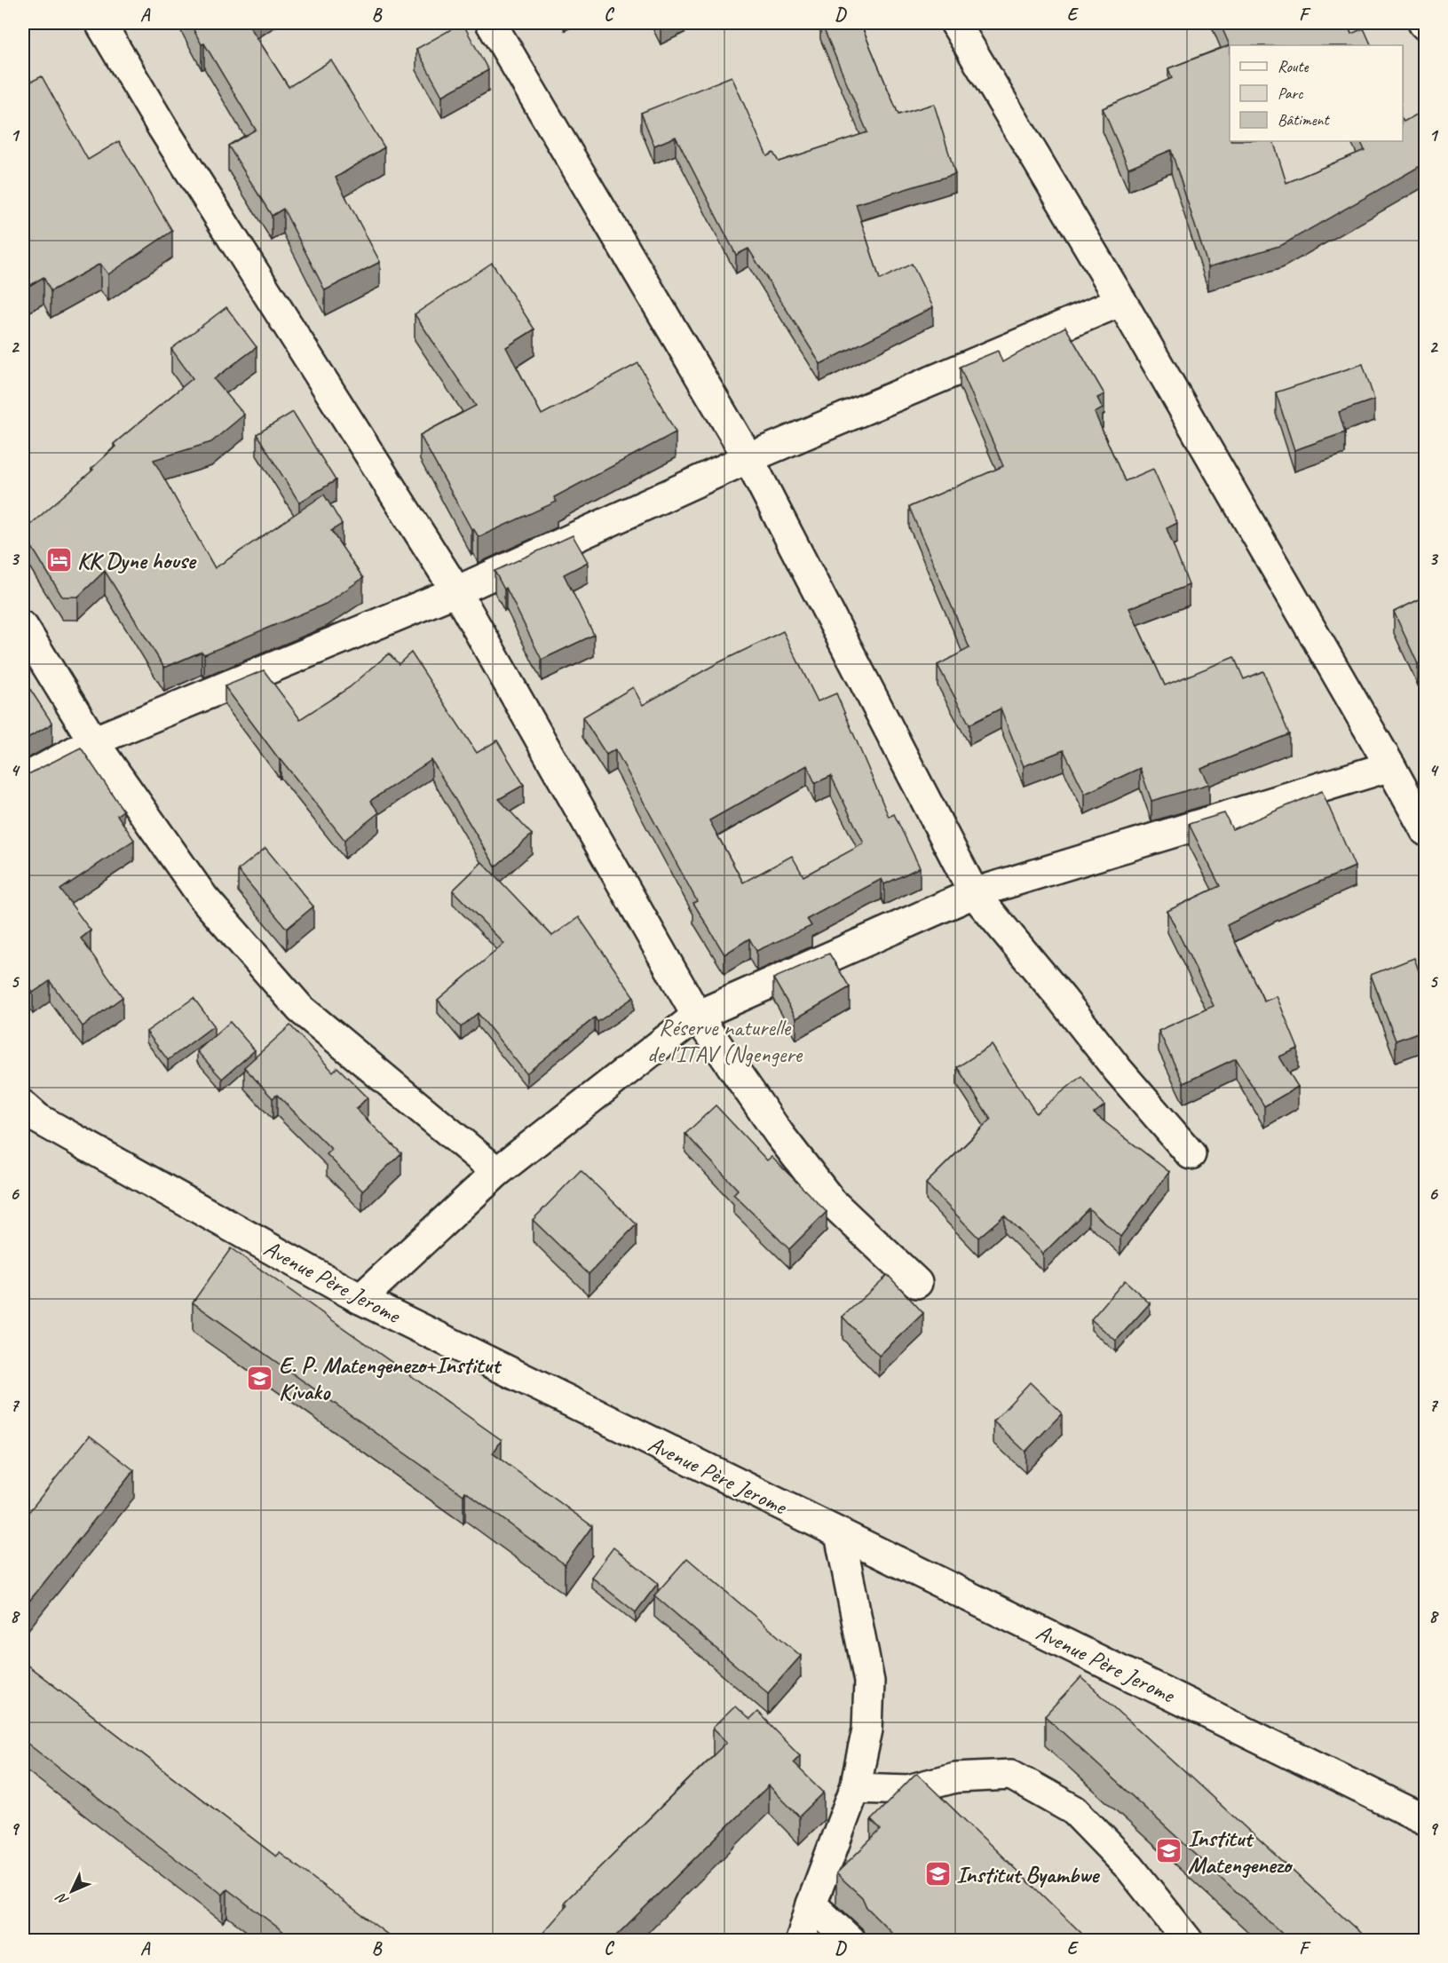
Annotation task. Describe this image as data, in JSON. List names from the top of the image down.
{
  "streets": {
    "street": ["Avenue Père Jerome"]
  },
  "parks": ["Réserve naturelle de l'ITAV (Ngengere"],
  "places": {
    "hotel": ["KK Dyne house"],
    "school or university": ["E. P. Matengenezo+Institut Kivako", "Institut Matengenezo", "Institut Byambwe"]
  },
  "legend": ["Route", "Parc", "Bâtiment"],
  "north": "bottom left",
  "grid": {
    "columns": [
      "A",
      "B",
      "C",
      "D",
      "E",
      "F"
    ],
    "rows": [
      "1",
      "2",
      "3",
      "4",
      "5",
      "6",
      "7",
      "8",
      "9"
    ]
  }
}
